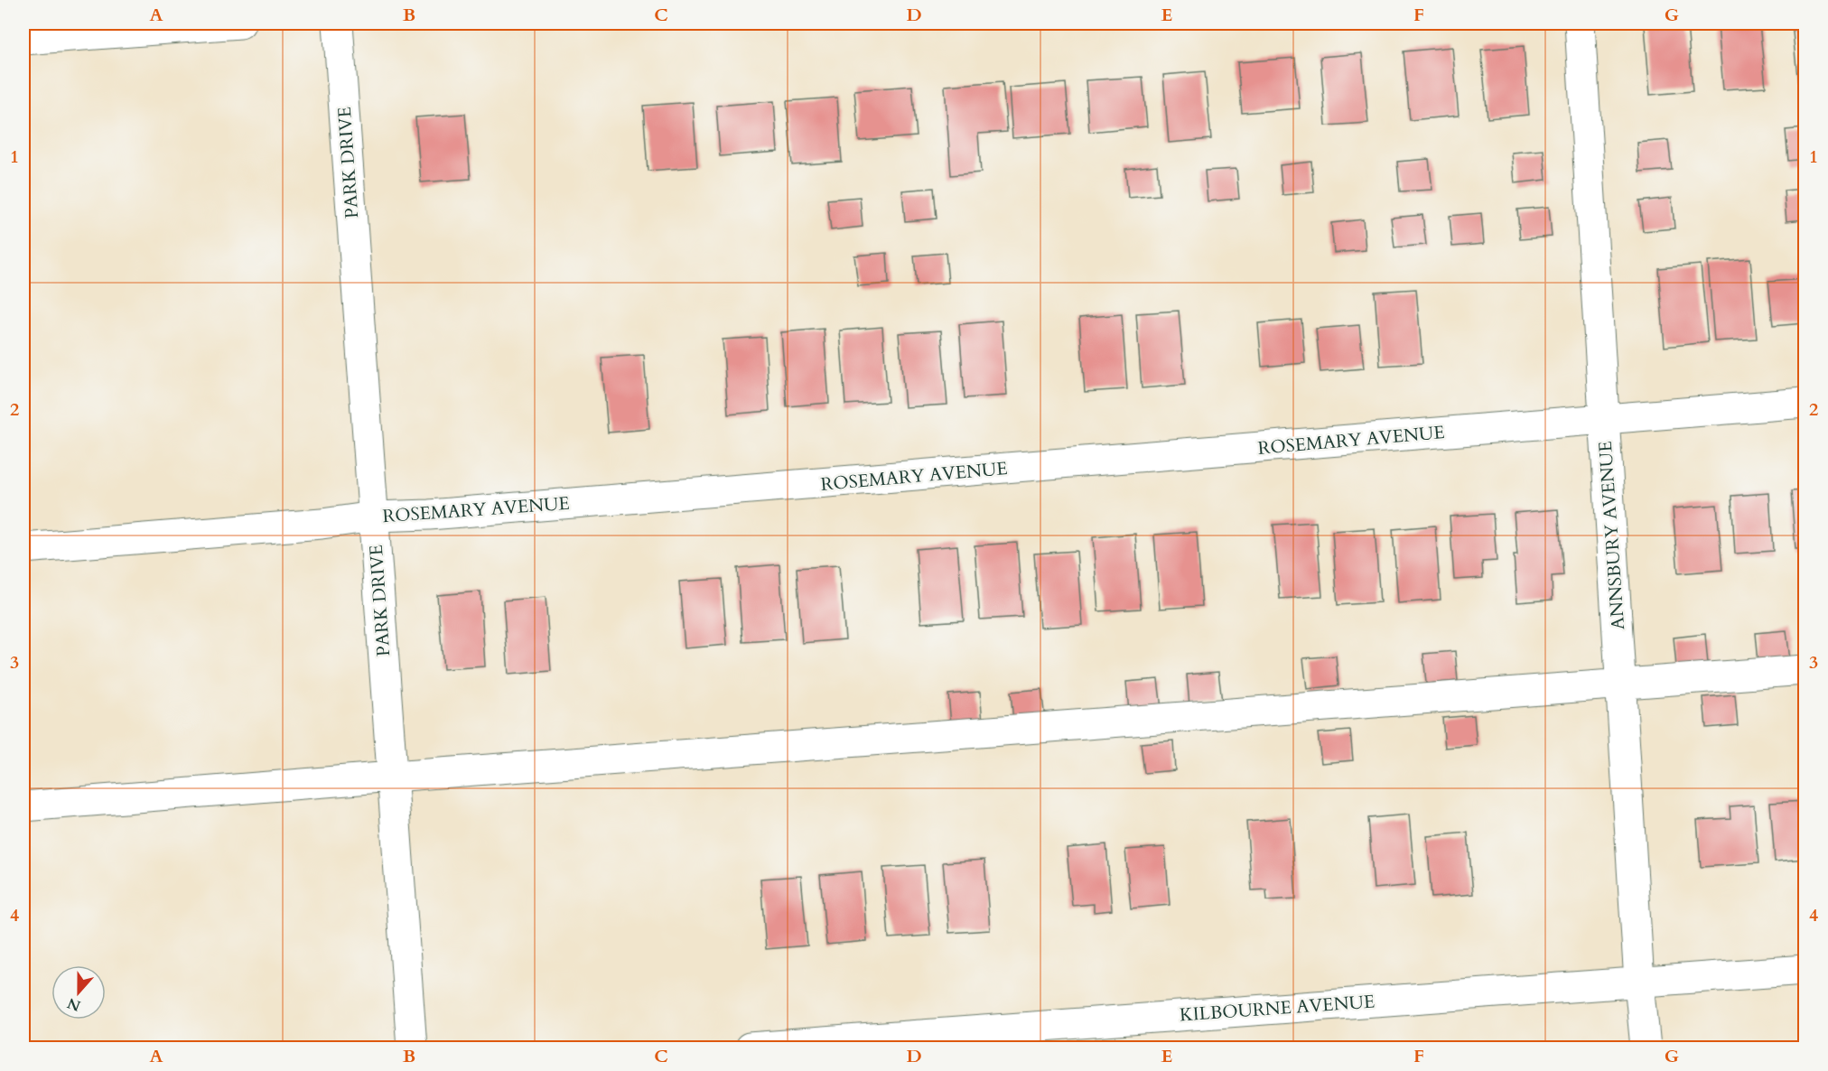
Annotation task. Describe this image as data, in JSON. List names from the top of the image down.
{
  "streets": {
    "street": [
      "PARK DRIVE",
      "ROSEMARY AVENUE",
      "ANNSBURY AVENUE",
      "KILBOURNE AVENUE"
    ]
  },
  "crossings": [
    ["PARK DRIVE", "ROSEMARY AVENUE"],
    ["ROSEMARY AVENUE", "ANNSBURY AVENUE"],
    ["ANNSBURY AVENUE", "KILBOURNE AVENUE"]
  ],
  "north": "bottom",
  "grid": {
    "columns": [
      "A",
      "B",
      "C",
      "D",
      "E",
      "F",
      "G"
    ],
    "rows": [
      "1",
      "2",
      "3",
      "4"
    ]
  }
}
